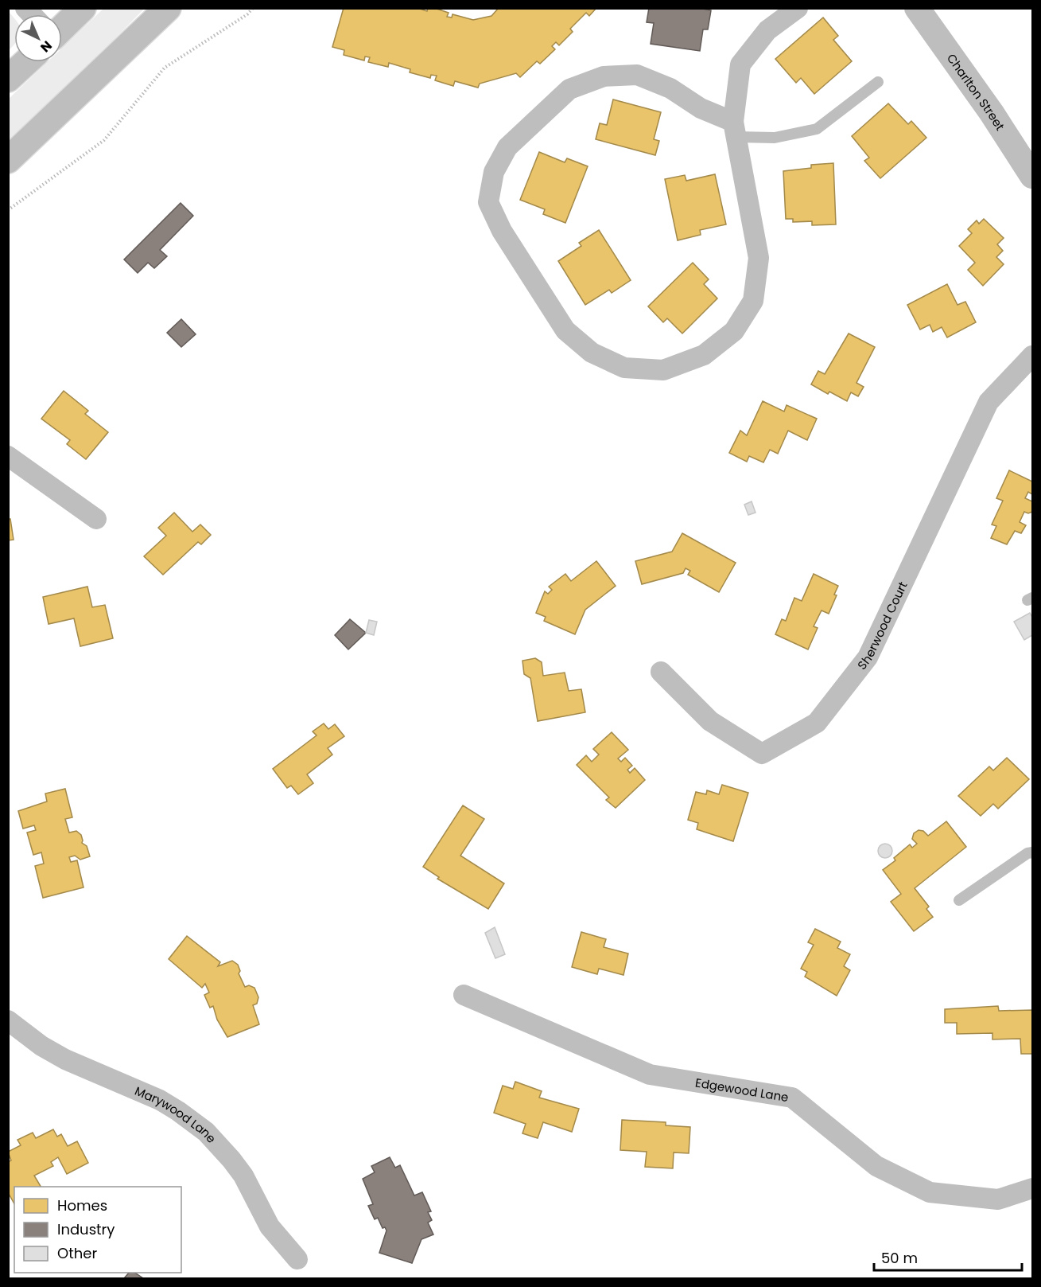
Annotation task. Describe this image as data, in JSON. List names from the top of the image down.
{
  "streets": {
    "street": [
      "Charlton Street",
      "Sherwood Court",
      "Edgewood Lane",
      "Marywood Lane"
    ]
  },
  "legend": ["Homes", "Industry", "Other"],
  "scale_bar": "50 m",
  "north": "bottom right"
}
